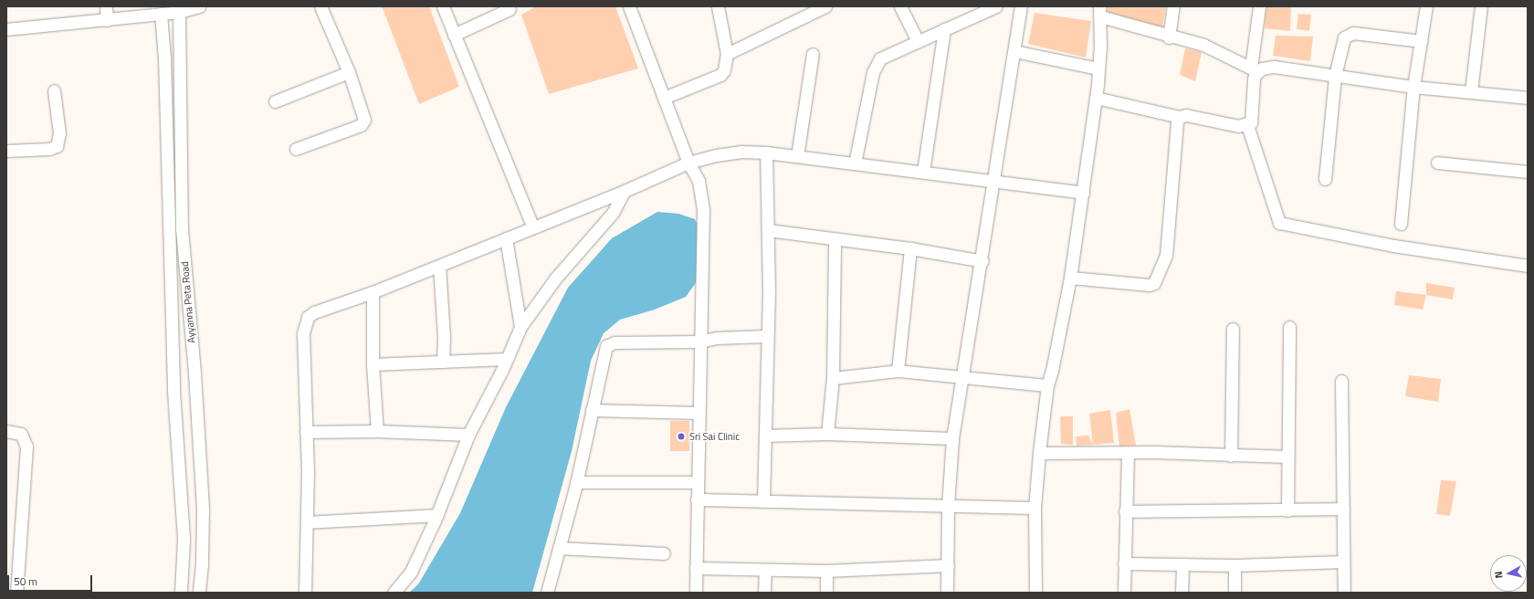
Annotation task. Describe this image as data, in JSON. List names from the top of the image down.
{
  "streets": {
    "street": ["Ayyanna Peta Road"]
  },
  "places": ["Sri Sai Clinic"],
  "scale_bar": "50 m",
  "north": "left"
}
